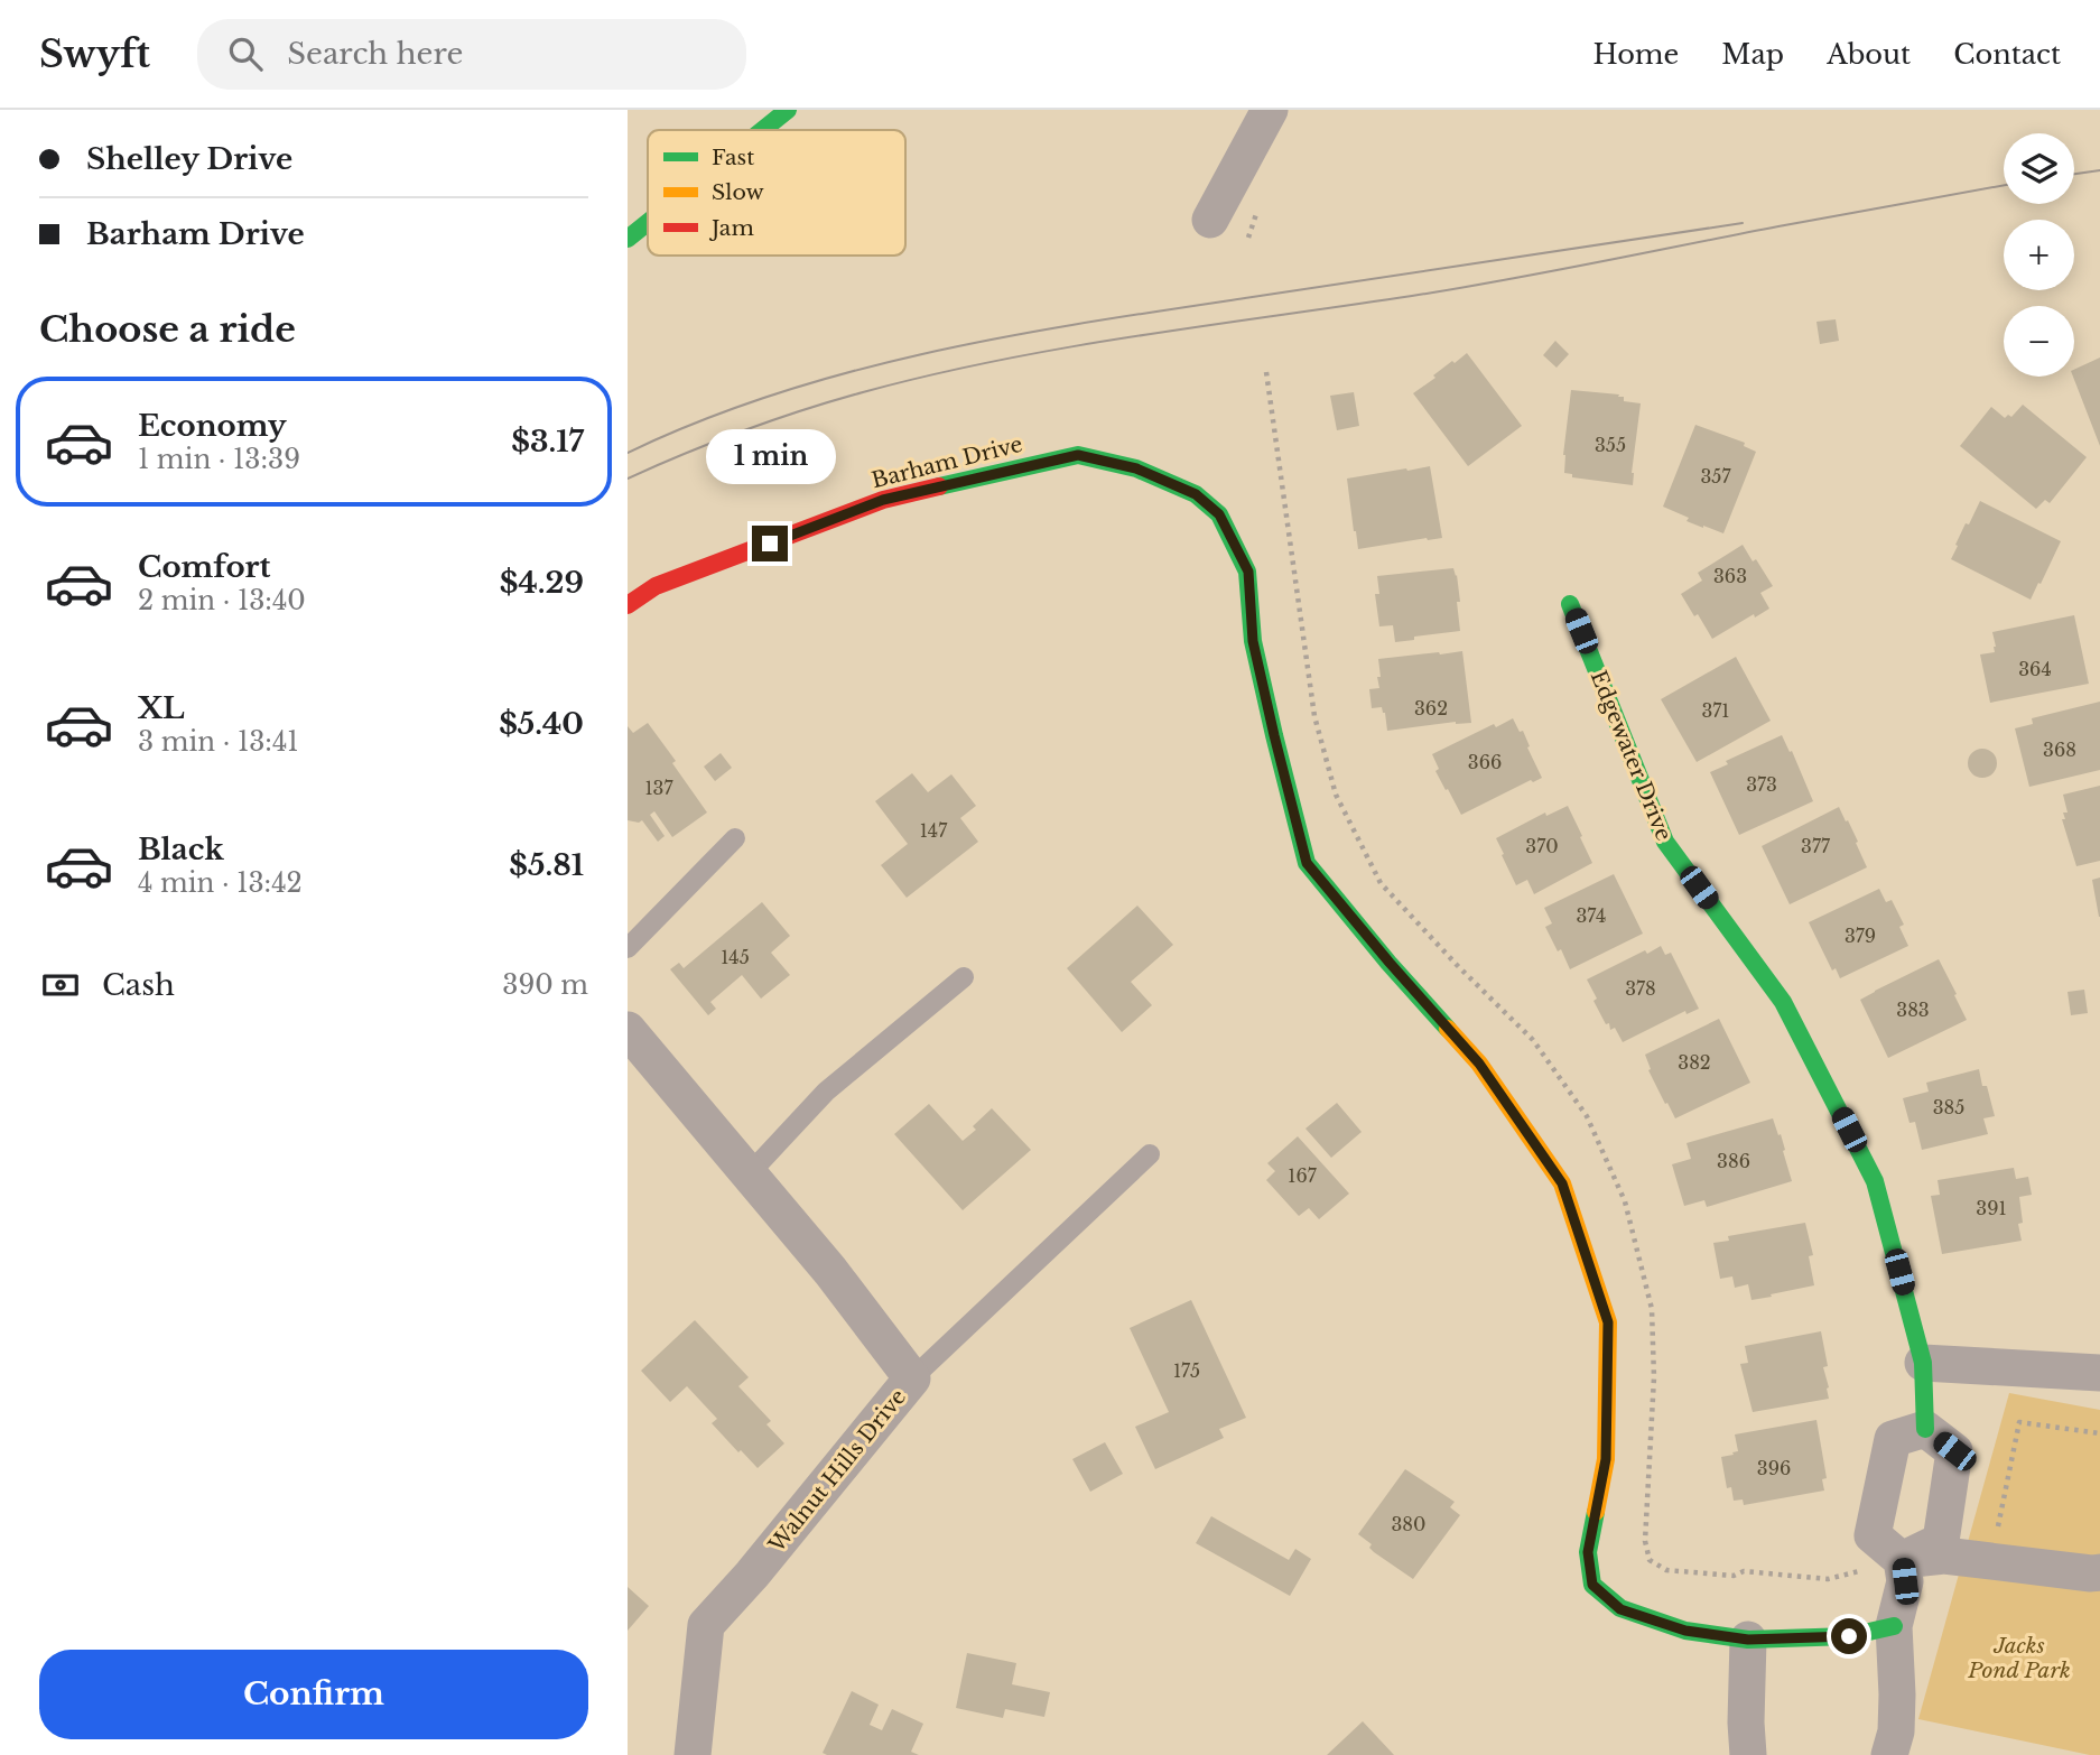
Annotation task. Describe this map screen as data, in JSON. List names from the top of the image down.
{
  "streets": {
    "street": ["Barham Drive", "Edgewater Drive", "Walnut Hills Drive"]
  },
  "parks": ["Jacks Pond Park"],
  "house_numbers": [
    "355",
    "357",
    "363",
    "364",
    "362",
    "371",
    "368",
    "366",
    "373",
    "137",
    "147",
    "370",
    "377",
    "374",
    "379",
    "145",
    "378",
    "383",
    "382",
    "385",
    "386",
    "167",
    "391",
    "175",
    "396",
    "380"
  ],
  "legend": ["Fast", "Slow", "Jam"],
  "page": {
    "header": "Swyft",
    "search": "Search here",
    "nav": [
      "Home",
      "Map",
      "About",
      "Contact"
    ],
    "banner": ["Shelley Drive", "Barham Drive"],
    "map_buttons": ["+", "−"],
    "heading": "Choose a ride",
    "list": [
      {
        "name": "Economy",
        "note": "1 min · 13:39",
        "value": "$3.17"
      },
      {
        "name": "Comfort",
        "note": "2 min · 13:40",
        "value": "$4.29"
      },
      {
        "name": "XL",
        "note": "3 min · 13:41",
        "value": "$5.40"
      },
      {
        "name": "Black",
        "note": "4 min · 13:42",
        "value": "$5.81"
      }
    ],
    "bubble": "1 min",
    "pay": ["Cash", "390 m"],
    "buttons": "Confirm"
  }
}
